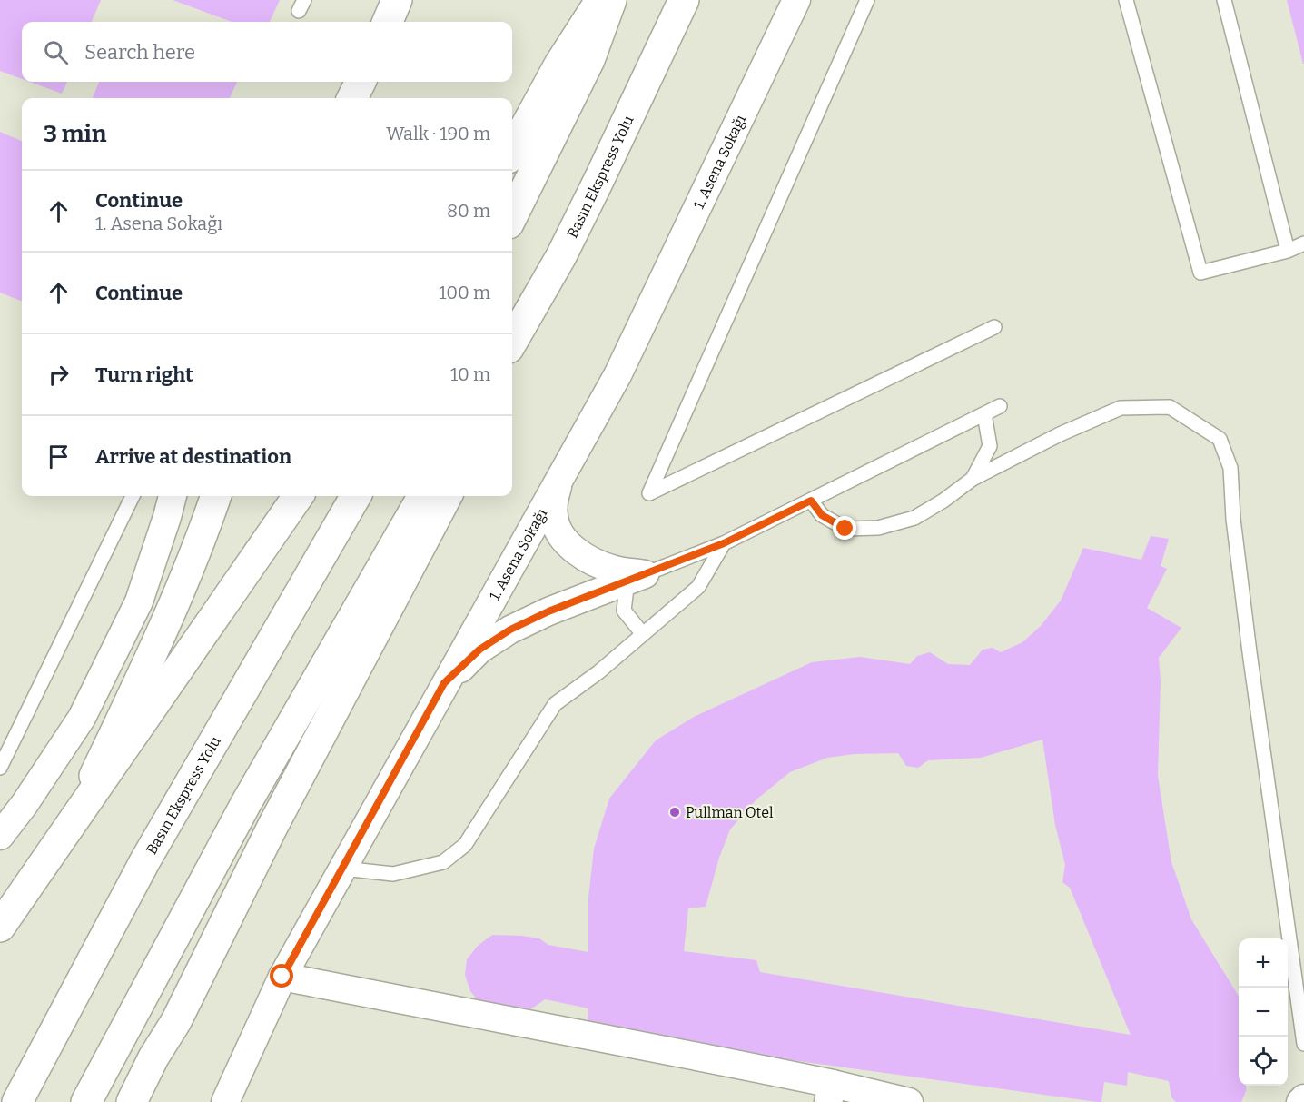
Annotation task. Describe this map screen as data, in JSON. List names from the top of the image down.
{
  "streets": {
    "main road": ["Basın Ekspress Yolu"],
    "street": ["1. Asena Sokağı"]
  },
  "places": ["Pullman Otel"],
  "page": {
    "search": "Search here",
    "heading": ["3 min", "Walk · 190 m"],
    "list": [
      ["Continue", "1. Asena Sokağı", "80 m"],
      ["Continue", "100 m"],
      ["Turn right", "10 m"],
      "Arrive at destination"
    ],
    "map_buttons": ["+", "−"]
  }
}
